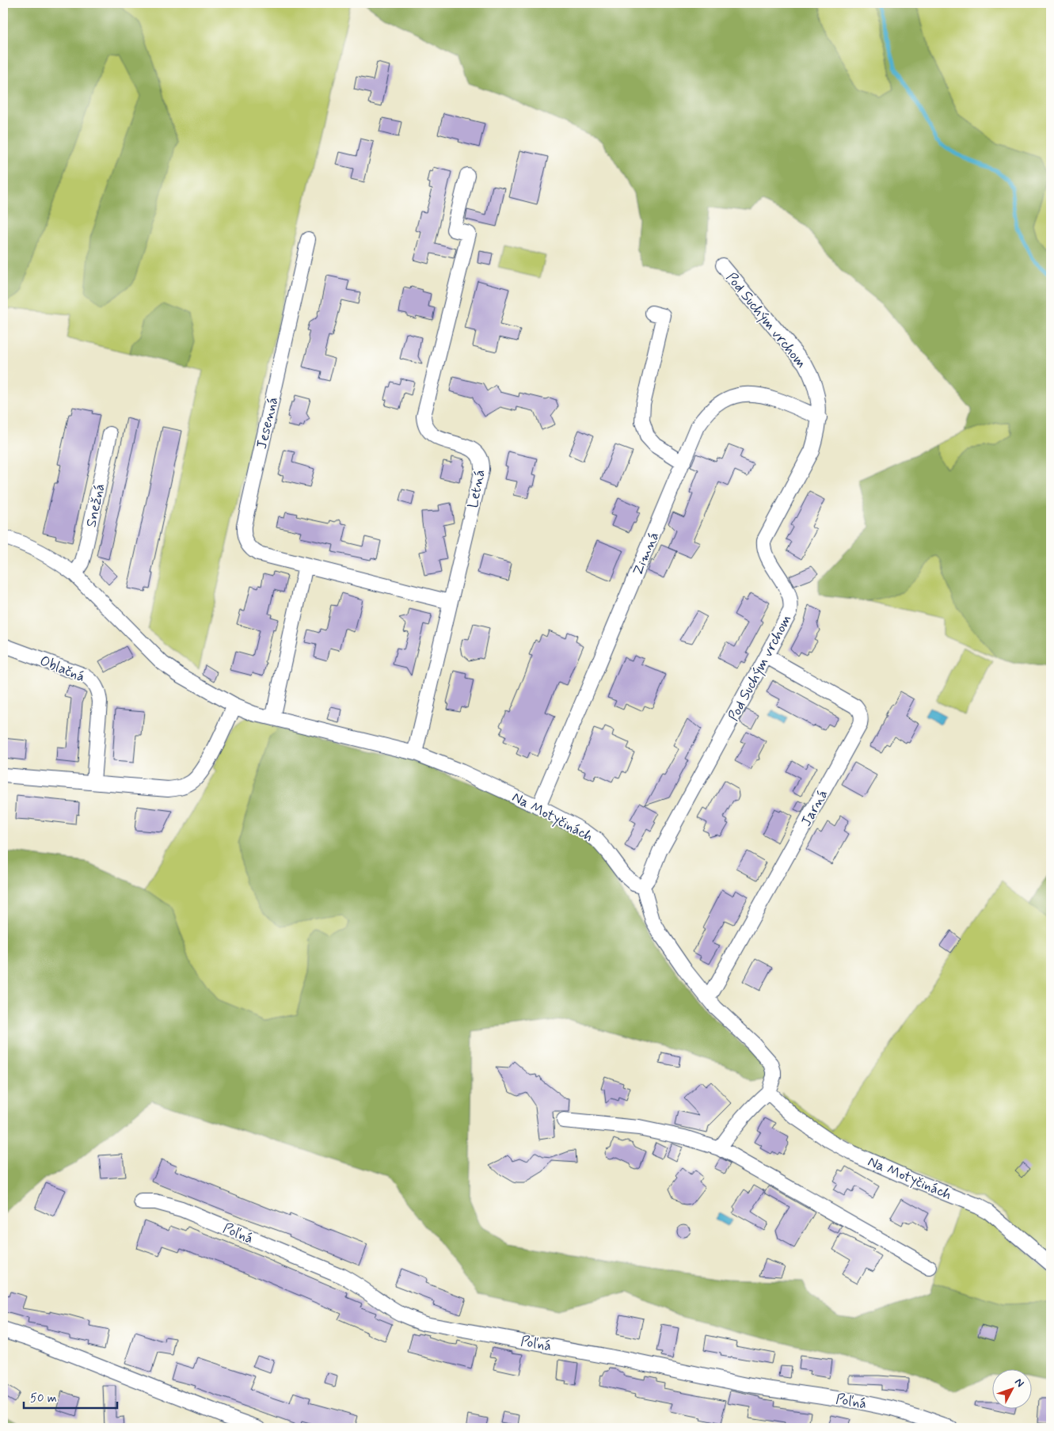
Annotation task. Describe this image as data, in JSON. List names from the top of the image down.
{
  "streets": {
    "street": [
      "Pod Suchým vrchom",
      "Jesenná",
      "Letná",
      "Snežná",
      "Zimná",
      "Oblačná",
      "Jarná",
      "Na Motyčinách",
      "Poľná"
    ]
  },
  "crossings": [
    ["Pod Suchým vrchom", "Zimná"],
    ["Pod Suchým vrchom", "Jarná"],
    ["Pod Suchým vrchom", "Na Motyčinách"],
    ["Jesenná", "Letná"],
    ["Letná", "Na Motyčinách"],
    ["Snežná", "Na Motyčinách"],
    ["Zimná", "Na Motyčinách"]
  ],
  "scale_bar": "50 m",
  "north": "top right"
}
